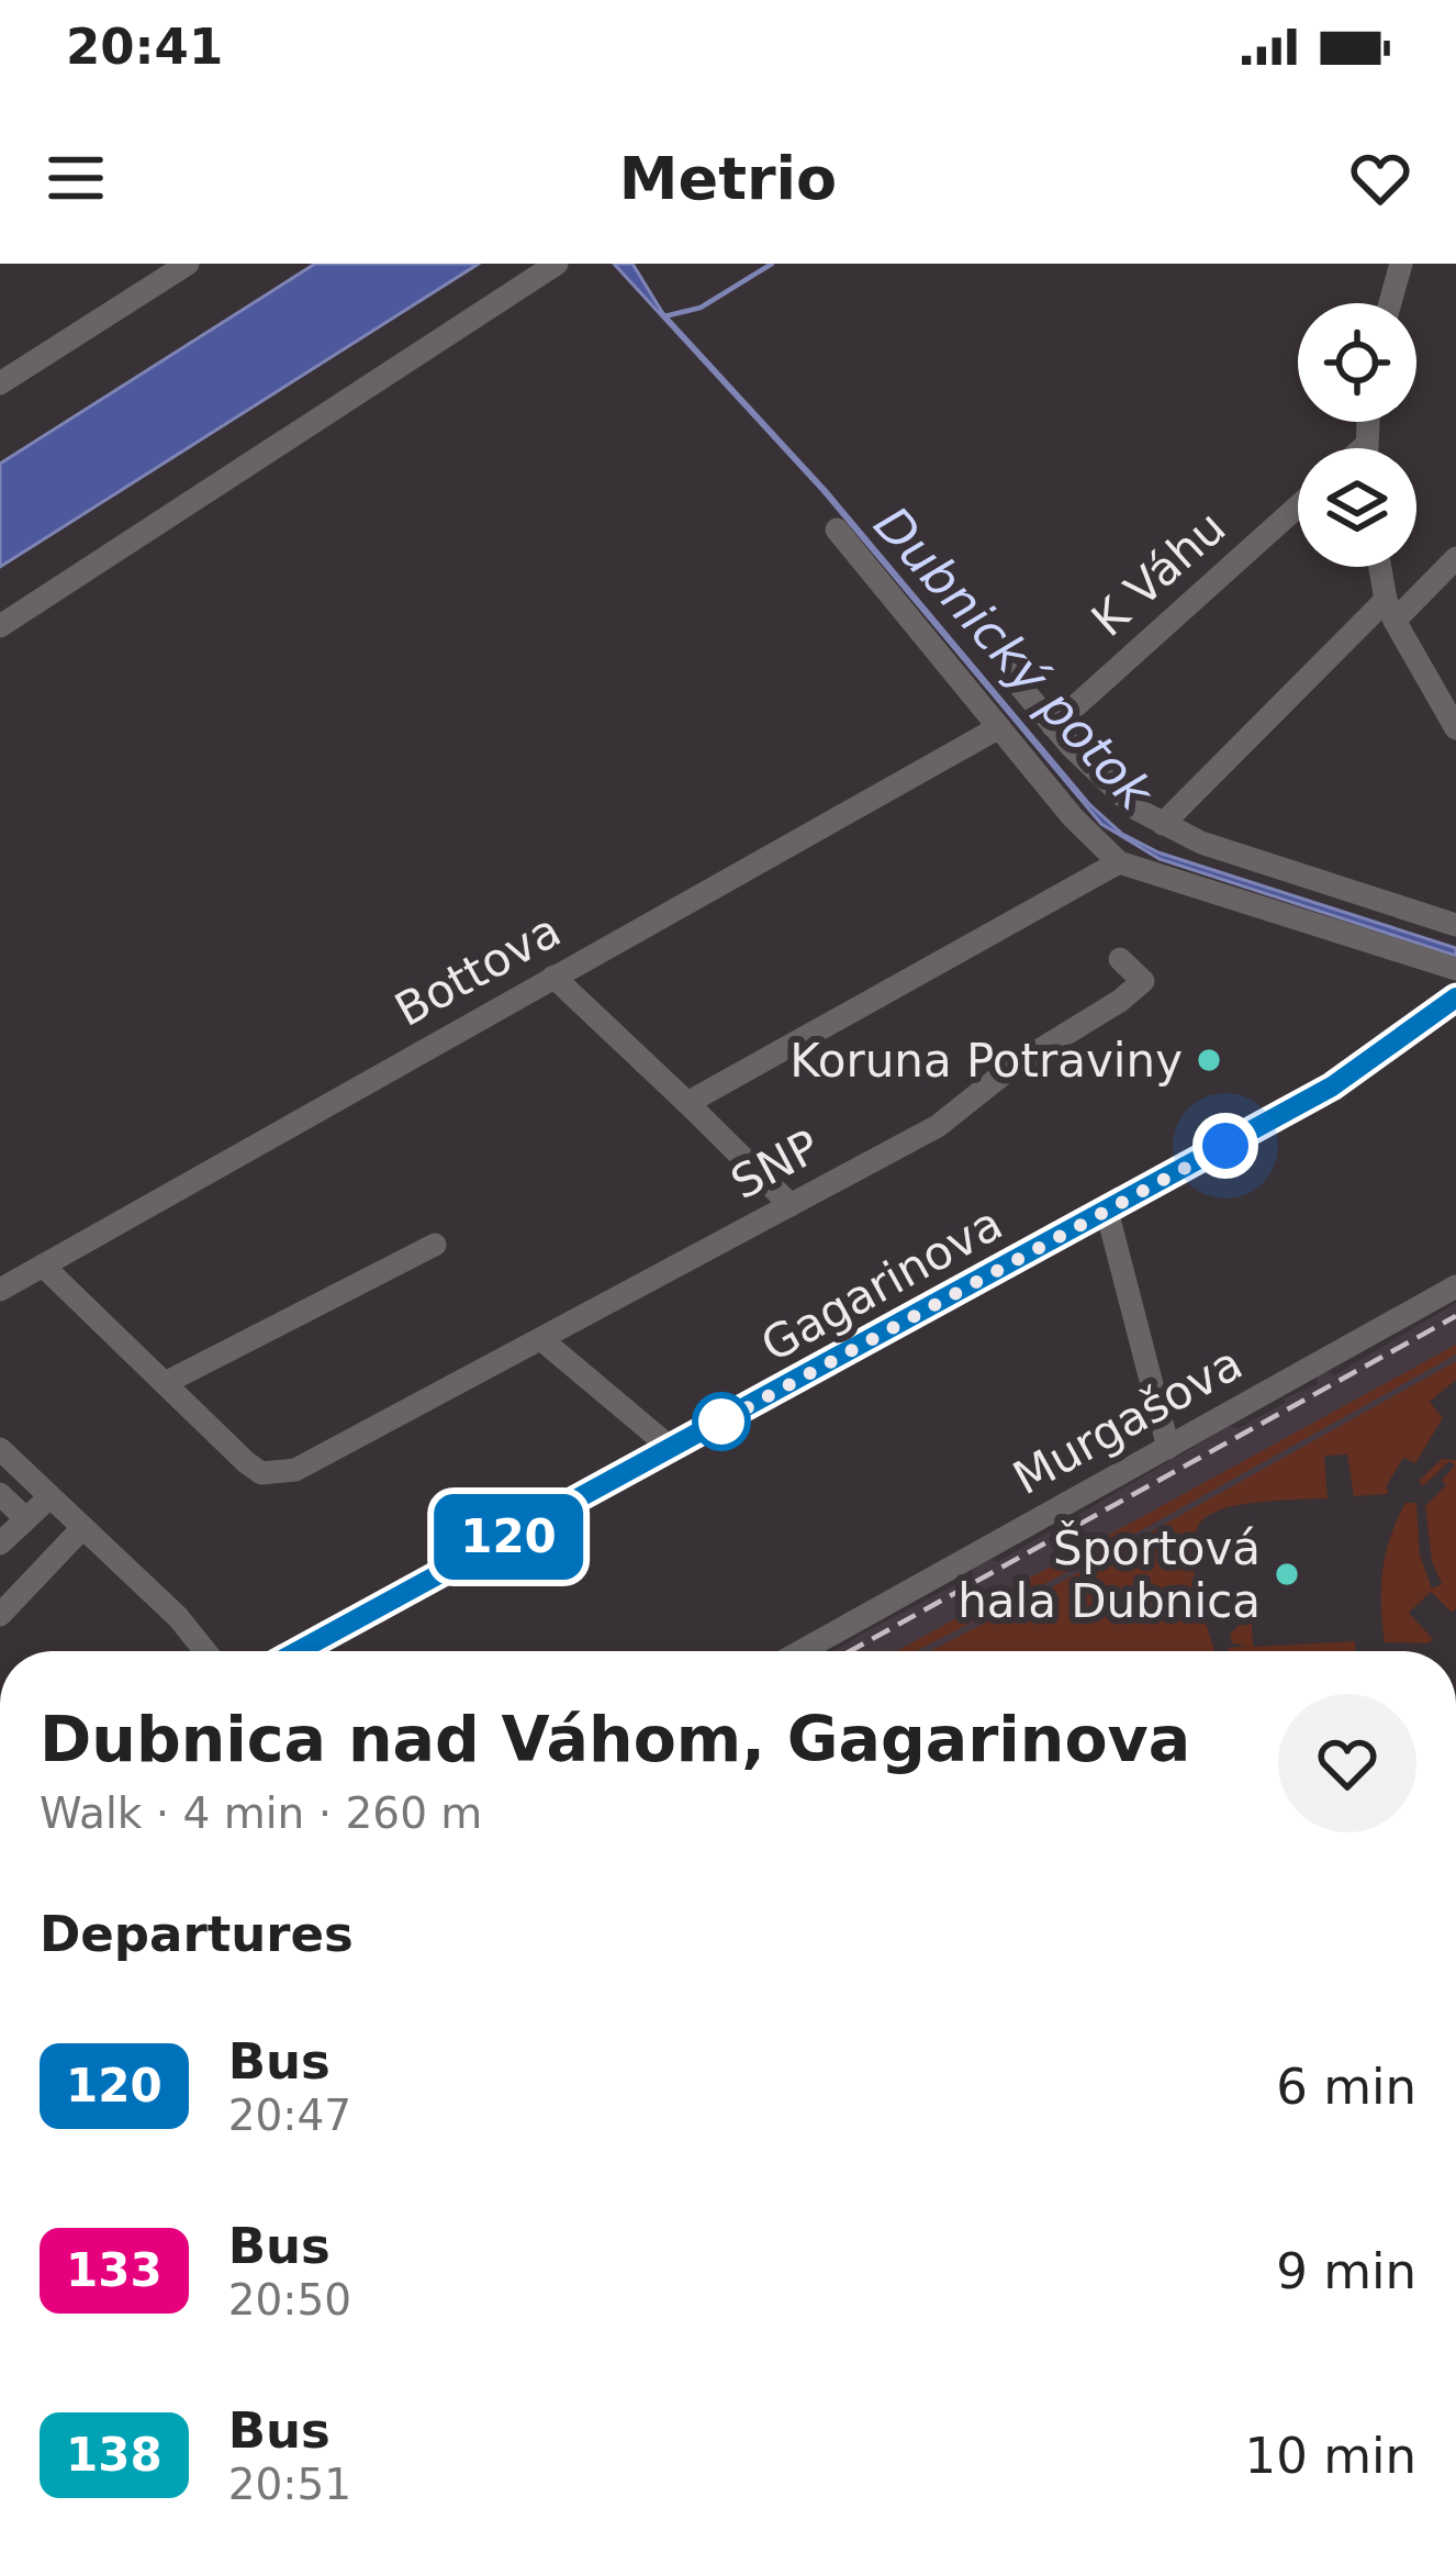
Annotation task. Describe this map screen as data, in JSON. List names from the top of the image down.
{
  "streets": {
    "street": [
      "K Váhu",
      "Bottova",
      "SNP",
      "Gagarinova",
      "Murgašova"
    ]
  },
  "crossings": [
    ["Bottova", "SNP"]
  ],
  "water": ["Dubnický potok"],
  "places": ["Koruna Potraviny", "Športová hala Dubnica"],
  "lines": ["bus line 120"],
  "page": {
    "status": "20:41",
    "header": "Metrio",
    "on_map": "120",
    "heading": [
      ["Dubnica nad Váhom, Gagarinova", "Walk · 4 min · 260 m"],
      "Departures"
    ],
    "list": [
      {
        "mark": "120",
        "name": "Bus",
        "note": "20:47",
        "value": "6 min"
      },
      {
        "mark": "133",
        "name": "Bus",
        "note": "20:50",
        "value": "9 min"
      },
      {
        "mark": "138",
        "name": "Bus",
        "note": "20:51",
        "value": "10 min"
      }
    ]
  }
}
